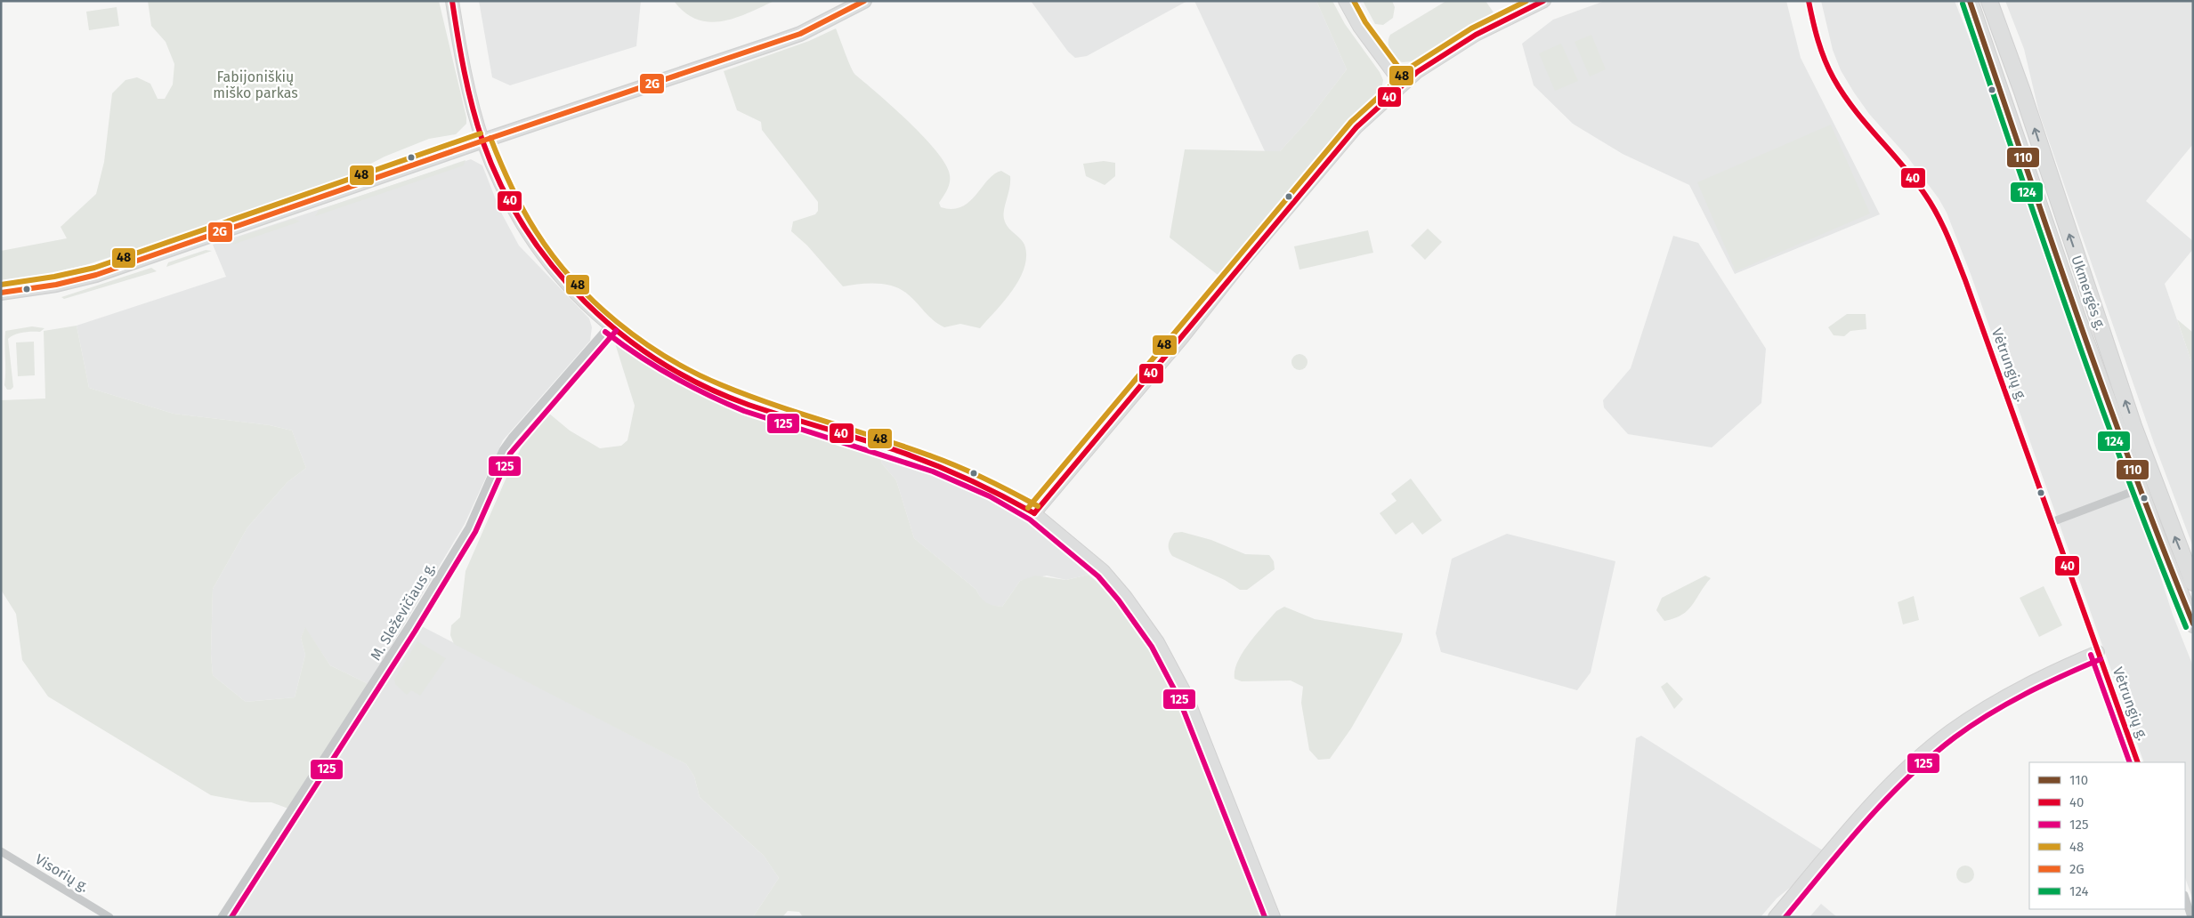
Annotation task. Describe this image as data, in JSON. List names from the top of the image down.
{
  "streets": {
    "highway": ["Ukmergės g."],
    "street": ["Vėtrungių g.", "M. Sleževičiaus g.", "Visorių g."]
  },
  "parks": ["Fabijoniškių miško parkas"],
  "lines": [
    "transit line 110",
    "transit line 40",
    "transit line 48",
    "transit line 2G",
    "transit line 124",
    "transit line 125"
  ],
  "legend": [
    "110",
    "40",
    "125",
    "48",
    "2G",
    "124"
  ]
}
